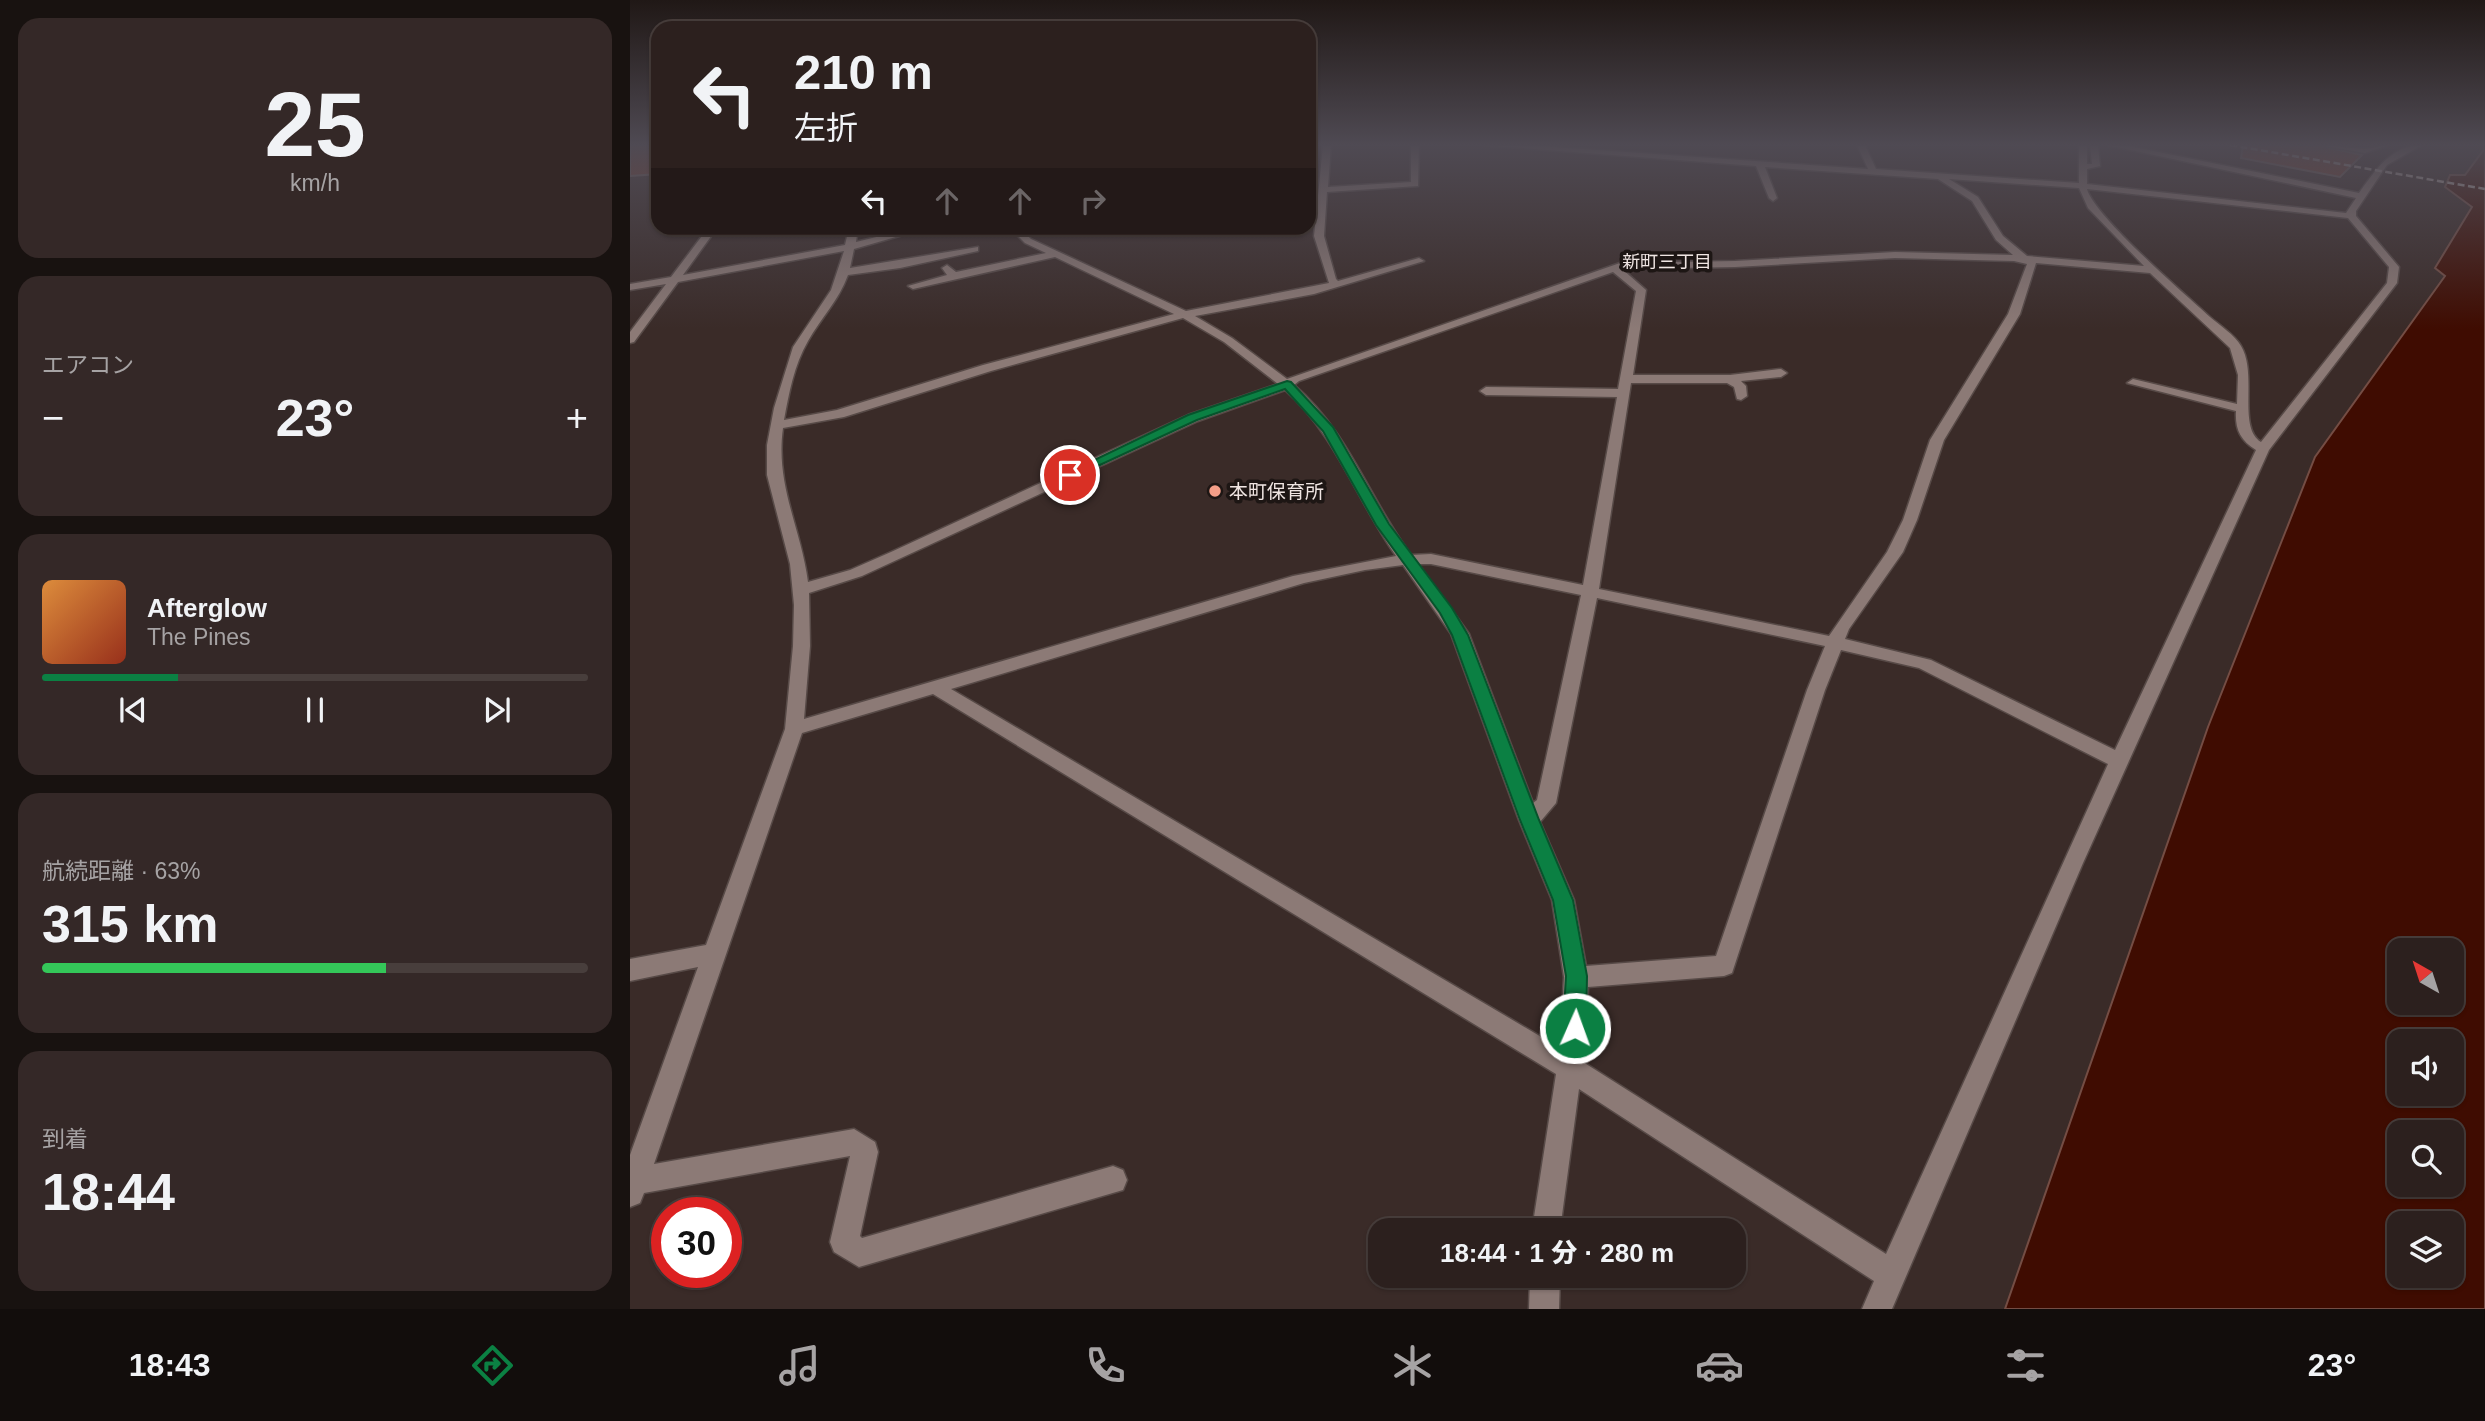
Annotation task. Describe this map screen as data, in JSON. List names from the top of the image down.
{
  "districts": ["新町三丁目"],
  "places": ["本町保育所"],
  "north": "top left",
  "page": {
    "tile": [
      ["25", "km/h"],
      "エアコン",
      ["航続距離 · 63%", "315 km"],
      ["到着", "18:44"]
    ],
    "turn": ["210 m", "左折"],
    "heat": ["−", "23°", "+"],
    "song": ["Afterglow", "The Pines"],
    "limit": "30",
    "trip": "18:44 · 1 分 · 280 m",
    "tabs": ["18:43", "23°"]
  }
}
